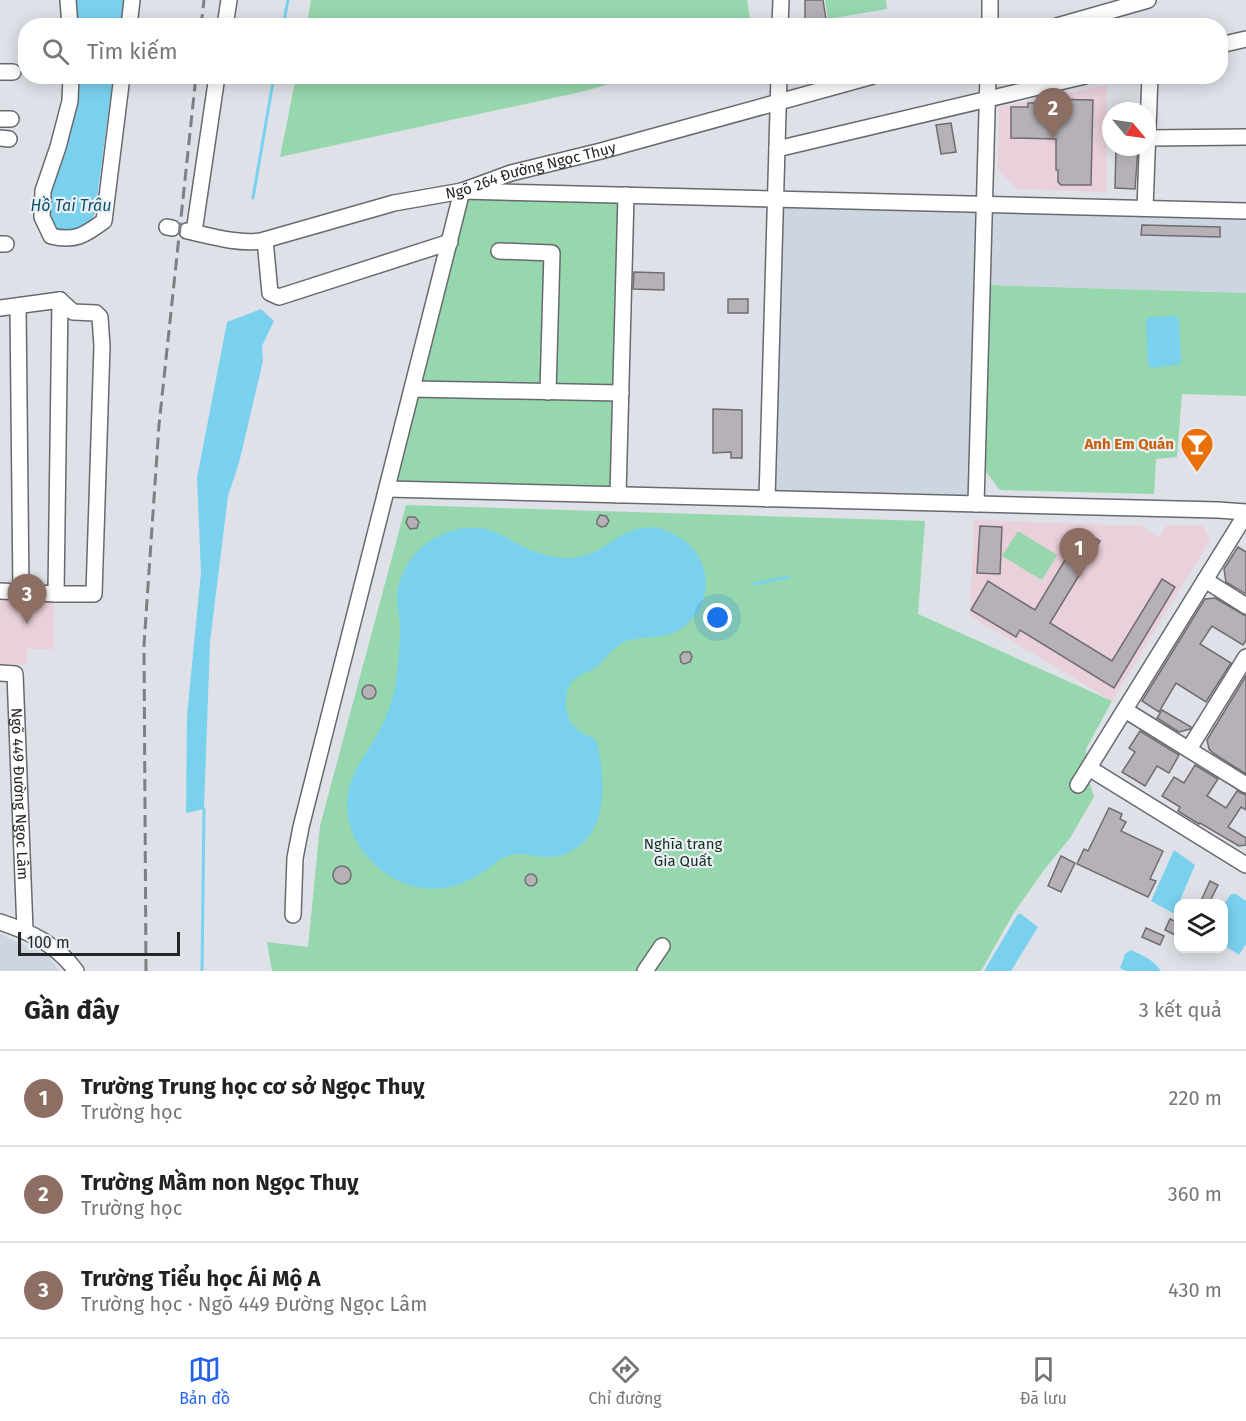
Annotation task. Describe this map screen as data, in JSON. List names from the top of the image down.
{
  "streets": {
    "street": ["Ngõ 264 Đường Ngọc Thụy", "Ngõ 449 Đường Ngọc Lâm"]
  },
  "water": ["Hồ Tai Trâu"],
  "parks": ["Nghĩa trang Gia Quất"],
  "places": {
    "bar": ["Anh Em Quán"]
  },
  "scale_bar": "100 m",
  "north": "bottom right",
  "page": {
    "search": "Tìm kiếm",
    "pins": ["2", "1", "3"],
    "scale": "100 m",
    "heading": ["Gần đây", "3 kết quả"],
    "list": [
      {
        "mark": "1",
        "name": "Trường Trung học cơ sở Ngọc Thuỵ",
        "note": "Trường học",
        "value": "220 m"
      },
      {
        "mark": "2",
        "name": "Trường Mầm non Ngọc Thuỵ",
        "note": "Trường học",
        "value": "360 m"
      },
      {
        "mark": "3",
        "name": "Trường Tiểu học Ái Mộ A",
        "note": "Trường học · Ngõ 449 Đường Ngọc Lâm",
        "value": "430 m"
      }
    ],
    "nav": ["Bản đồ", "Chỉ đường", "Đã lưu"]
  }
}
